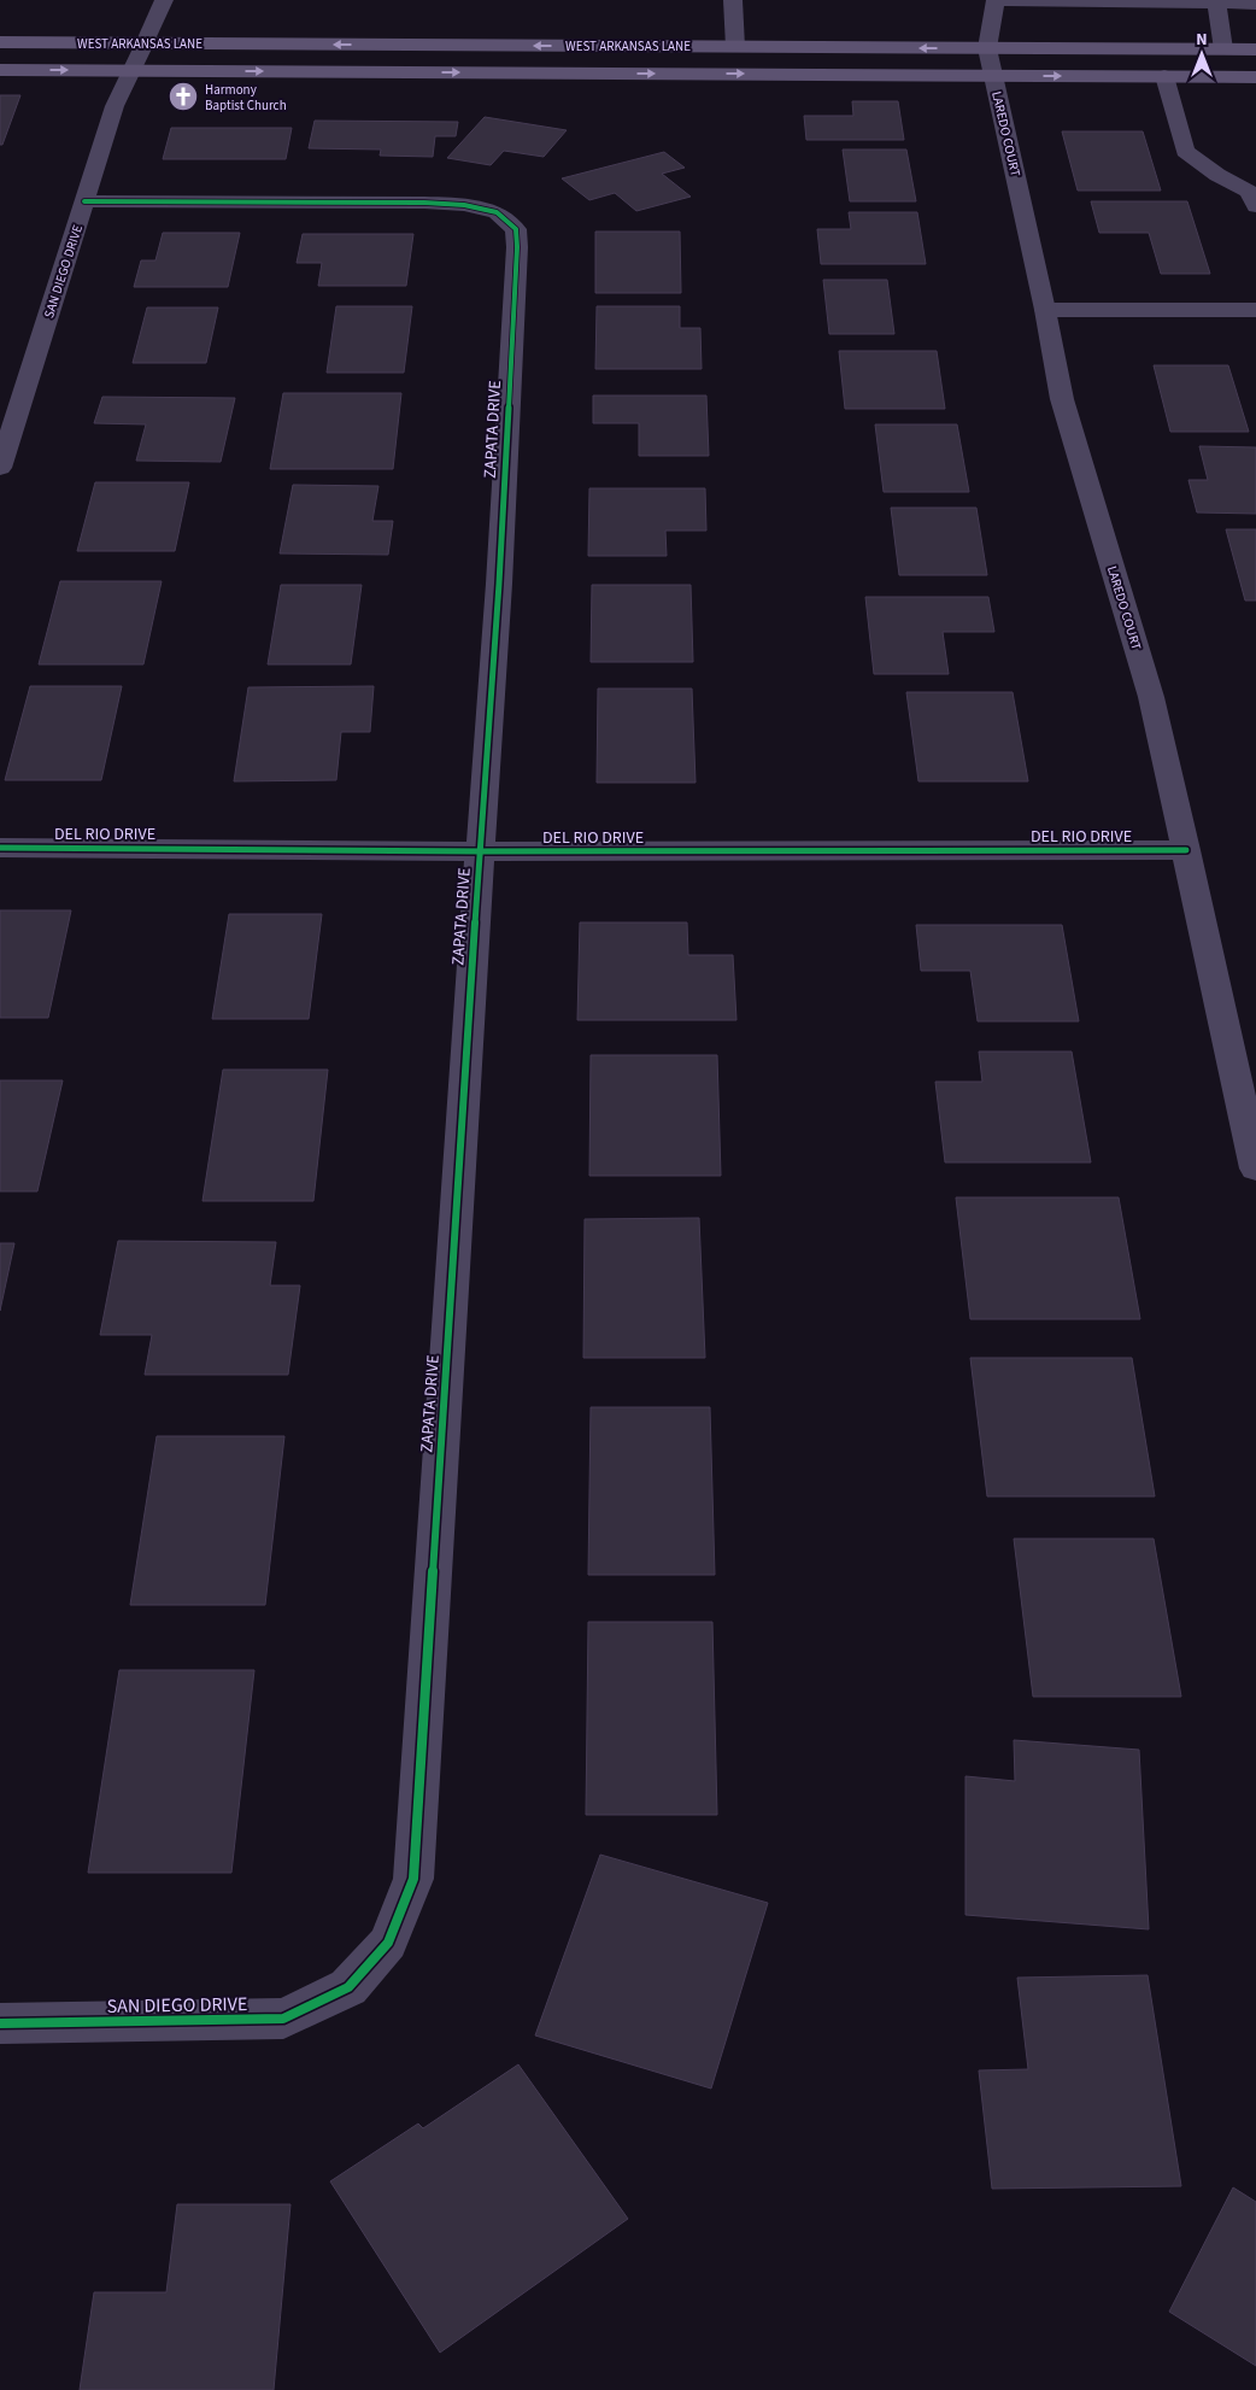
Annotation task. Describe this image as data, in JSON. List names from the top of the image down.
{
  "streets": {
    "main road": ["WEST ARKANSAS LANE"],
    "street": [
      "LAREDO COURT",
      "SAN DIEGO DRIVE",
      "ZAPATA DRIVE",
      "DEL RIO DRIVE"
    ]
  },
  "crossings": [
    ["WEST ARKANSAS LANE", "LAREDO COURT"],
    ["WEST ARKANSAS LANE", "SAN DIEGO DRIVE"],
    ["LAREDO COURT", "DEL RIO DRIVE"],
    ["SAN DIEGO DRIVE", "ZAPATA DRIVE"],
    ["ZAPATA DRIVE", "DEL RIO DRIVE"]
  ],
  "places": {
    "church": ["Harmony Baptist Church"]
  },
  "north": "top"
}
